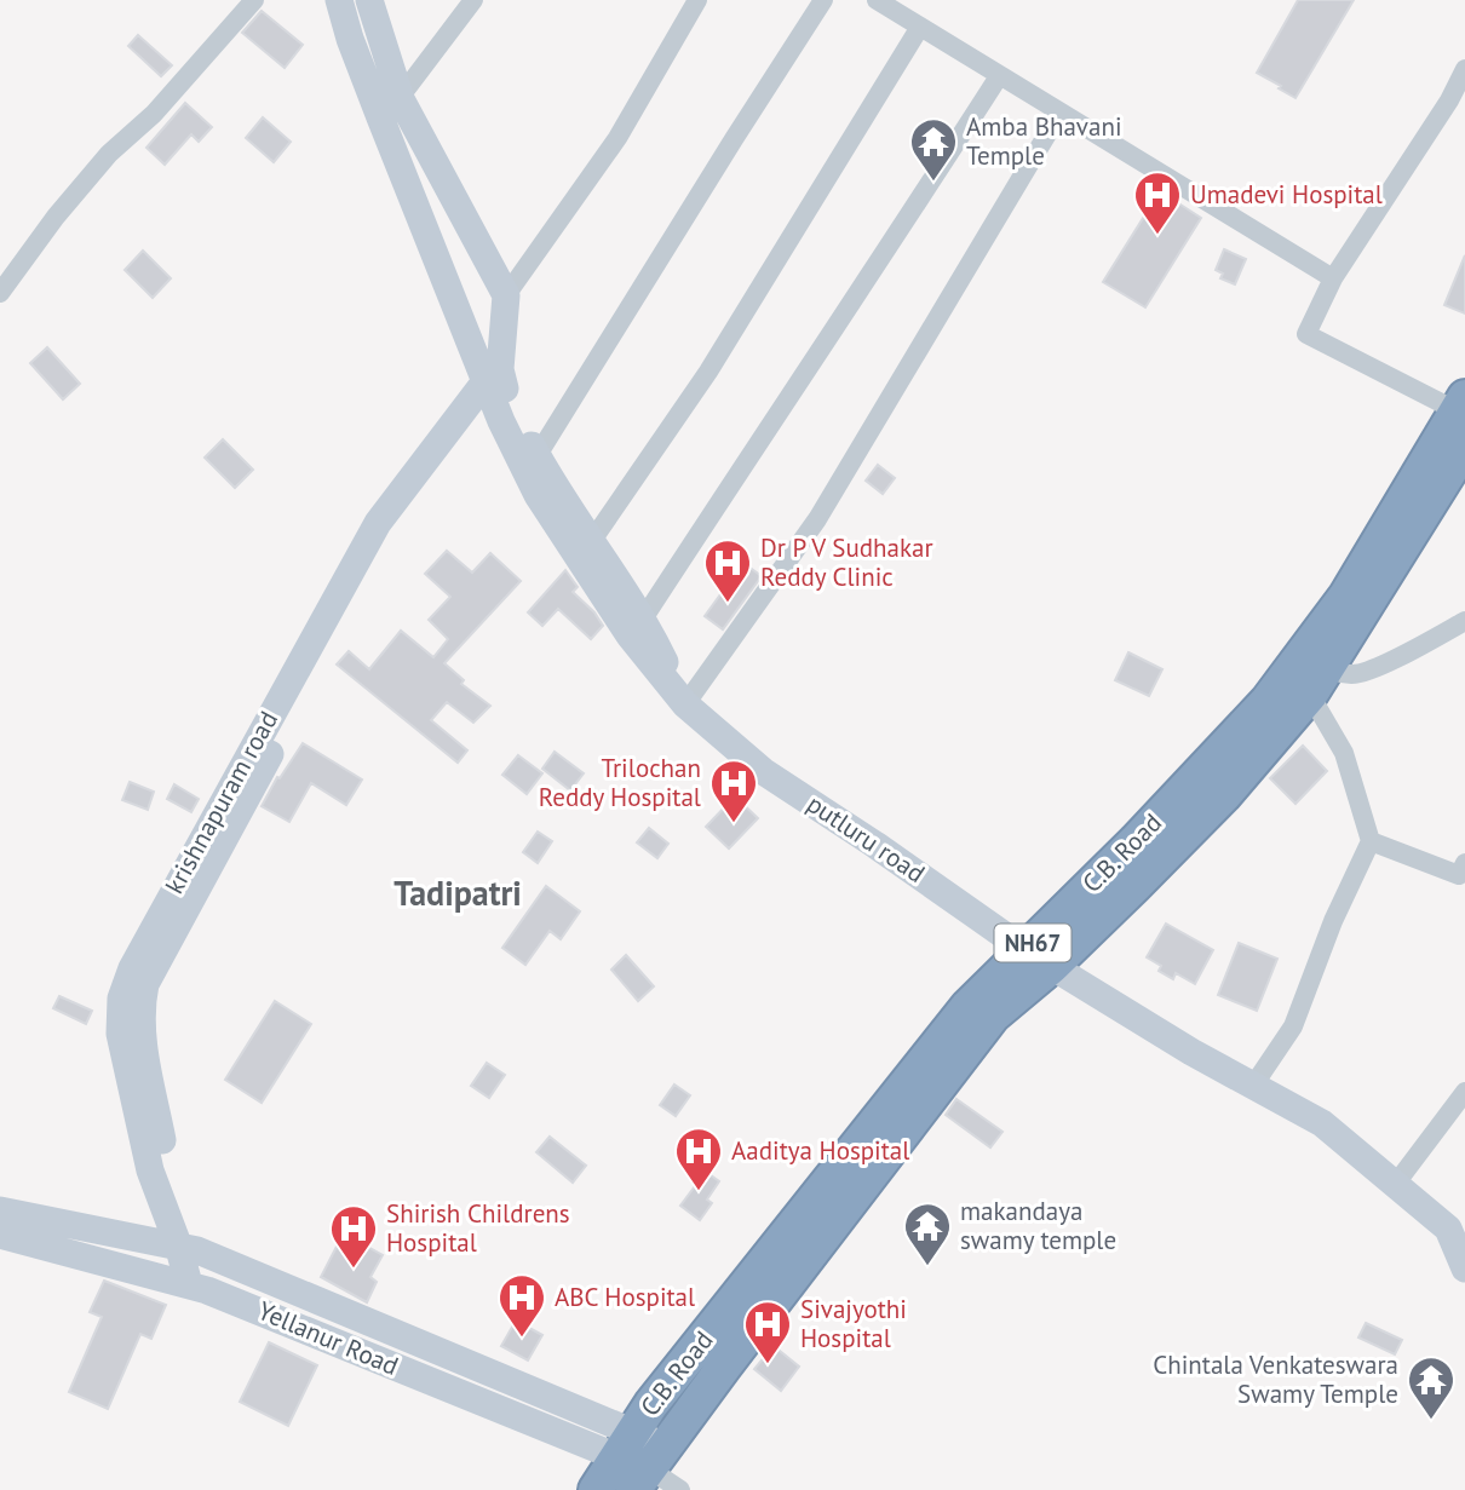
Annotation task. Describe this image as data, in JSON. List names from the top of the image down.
{
  "streets": {
    "highway": ["C.B. Road", "NH67"],
    "main road": ["krishnapuram road", "putluru road", "Yellanur Road"]
  },
  "crossings": [
    ["krishnapuram road", "Yellanur Road"],
    ["putluru road", "C.B. Road"],
    ["putluru road", "NH67"],
    ["C.B. Road", "NH67"],
    ["C.B. Road", "Yellanur Road"]
  ],
  "districts": ["Tadipatri"],
  "places": {
    "temple": ["Amba Bhavani Temple", "makandaya swamy temple", "Chintala Venkateswara Swamy Temple"],
    "hospital": [
      "Umadevi Hospital",
      "Dr P V Sudhakar Reddy Clinic",
      "Trilochan Reddy Hospital",
      "Aaditya Hospital",
      "Shirish Childrens Hospital",
      "ABC Hospital",
      "Sivajyothi Hospital"
    ]
  }
}
